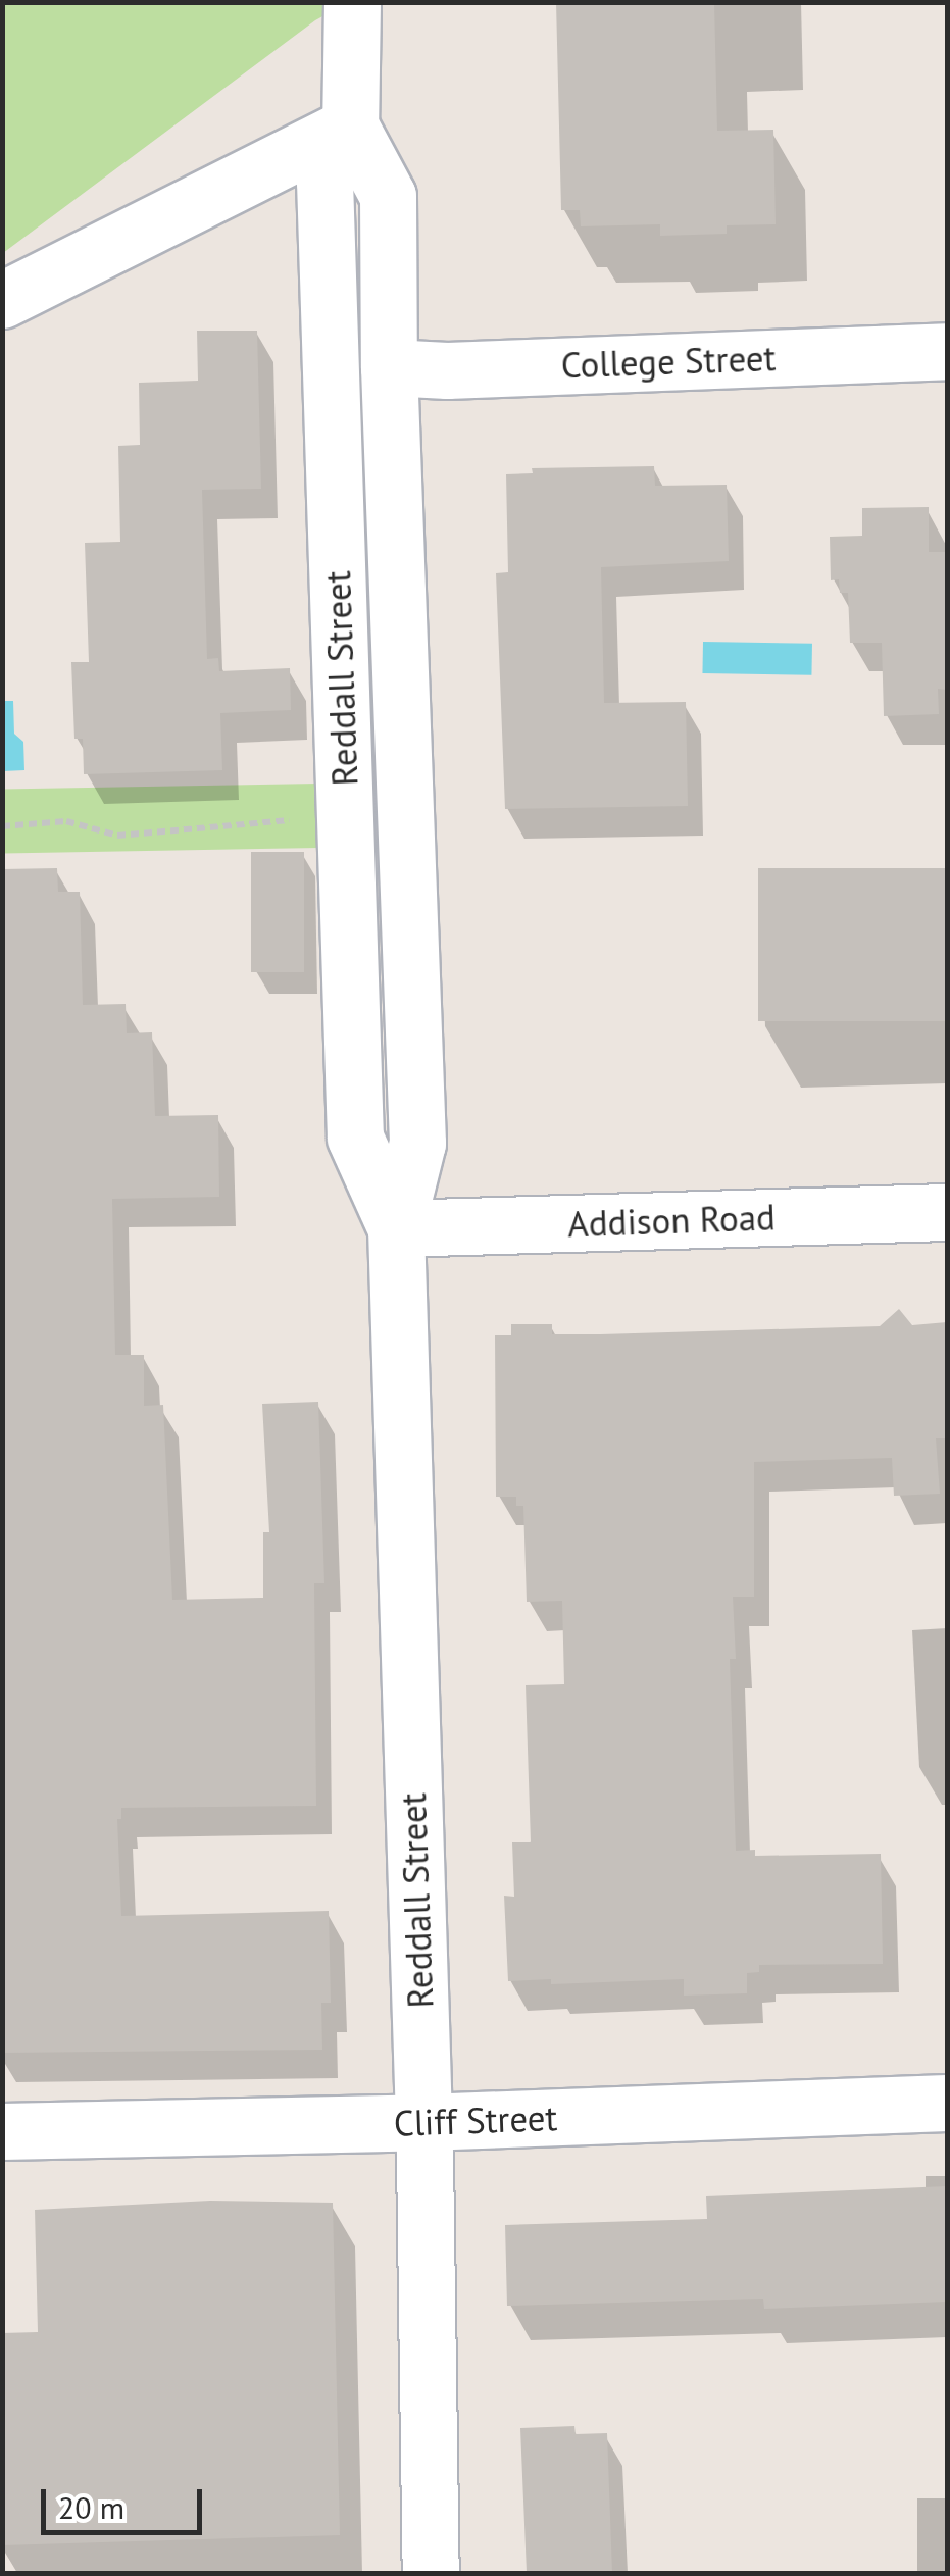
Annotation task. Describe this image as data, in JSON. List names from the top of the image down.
{
  "streets": {
    "street": [
      "College Street",
      "Reddall Street",
      "Addison Road",
      "Cliff Street"
    ]
  },
  "crossings": [
    ["College Street", "Reddall Street"],
    ["Reddall Street", "Addison Road"],
    ["Reddall Street", "Cliff Street"]
  ],
  "scale_bar": "20 m"
}
